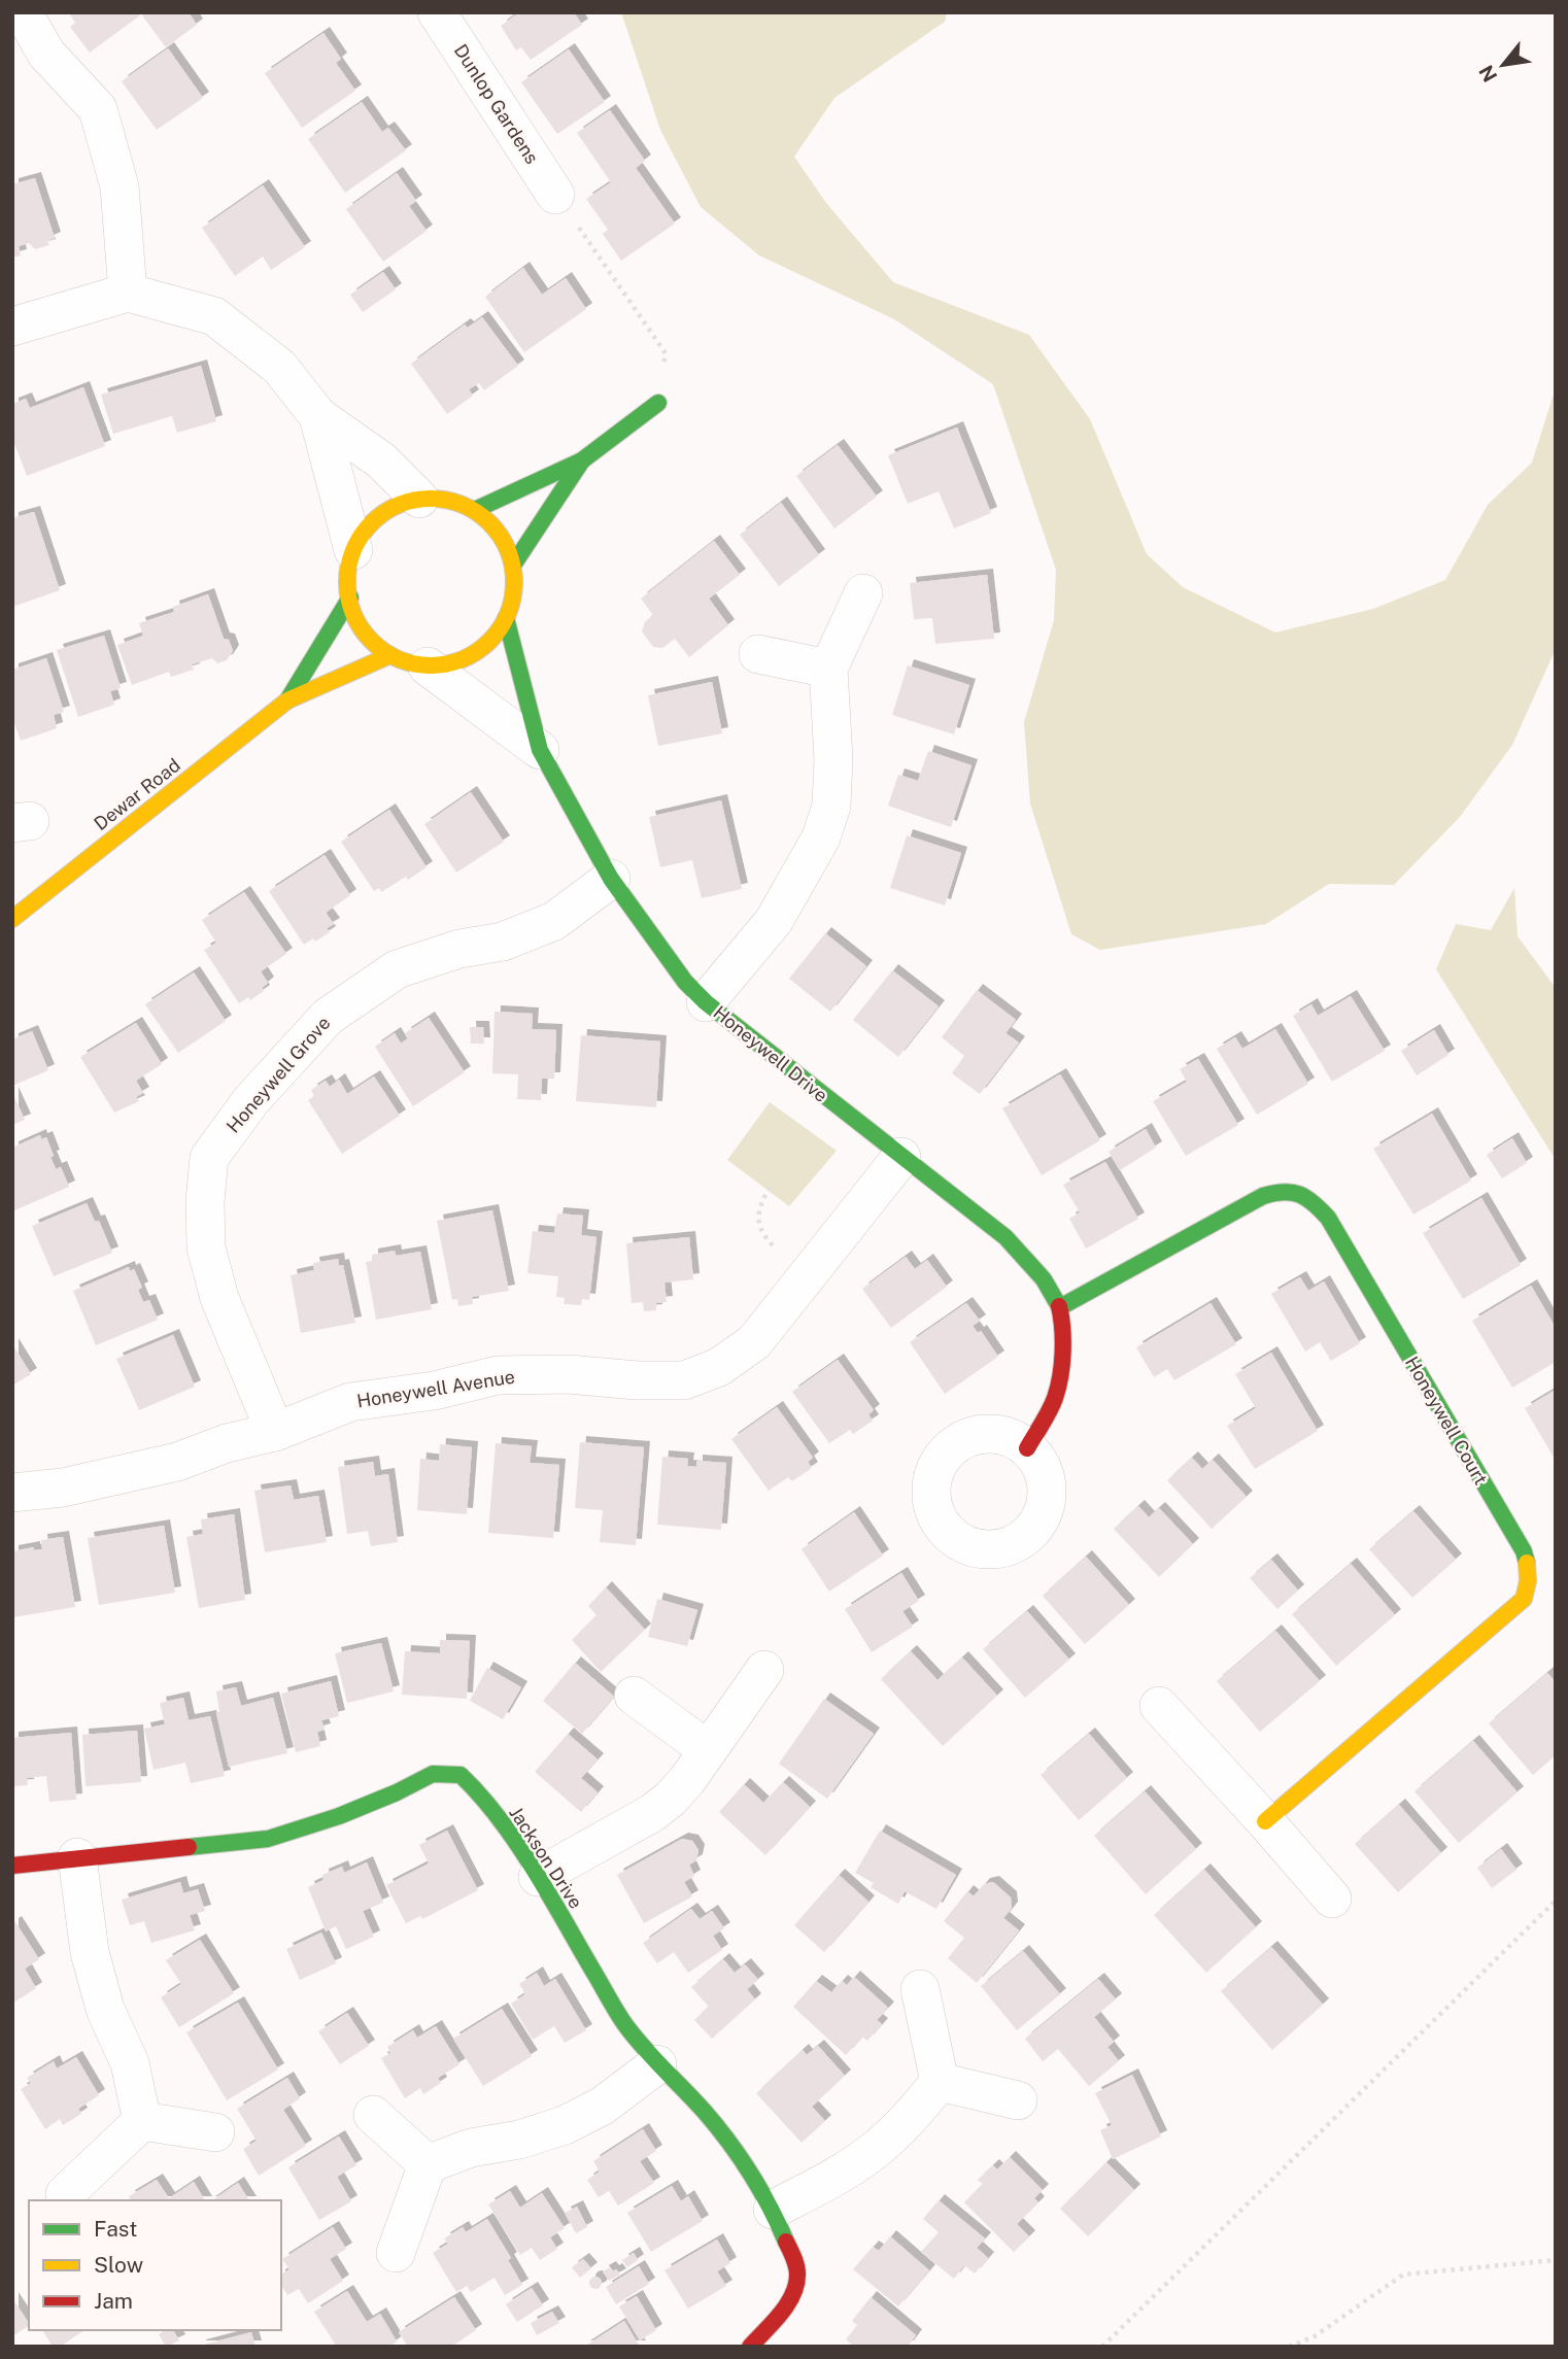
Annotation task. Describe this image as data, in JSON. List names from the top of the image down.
{
  "streets": {
    "street": [
      "Dunlop Gardens",
      "Dewar Road",
      "Honeywell Drive",
      "Honeywell Grove",
      "Honeywell Avenue",
      "Honeywell Court",
      "Jackson Drive"
    ]
  },
  "crossings": [
    ["Dewar Road", "Honeywell Drive"],
    ["Honeywell Drive", "Honeywell Grove"],
    ["Honeywell Drive", "Honeywell Avenue"],
    ["Honeywell Drive", "Honeywell Court"],
    ["Honeywell Grove", "Honeywell Avenue"]
  ],
  "legend": ["Fast", "Slow", "Jam"],
  "north": "bottom left"
}
